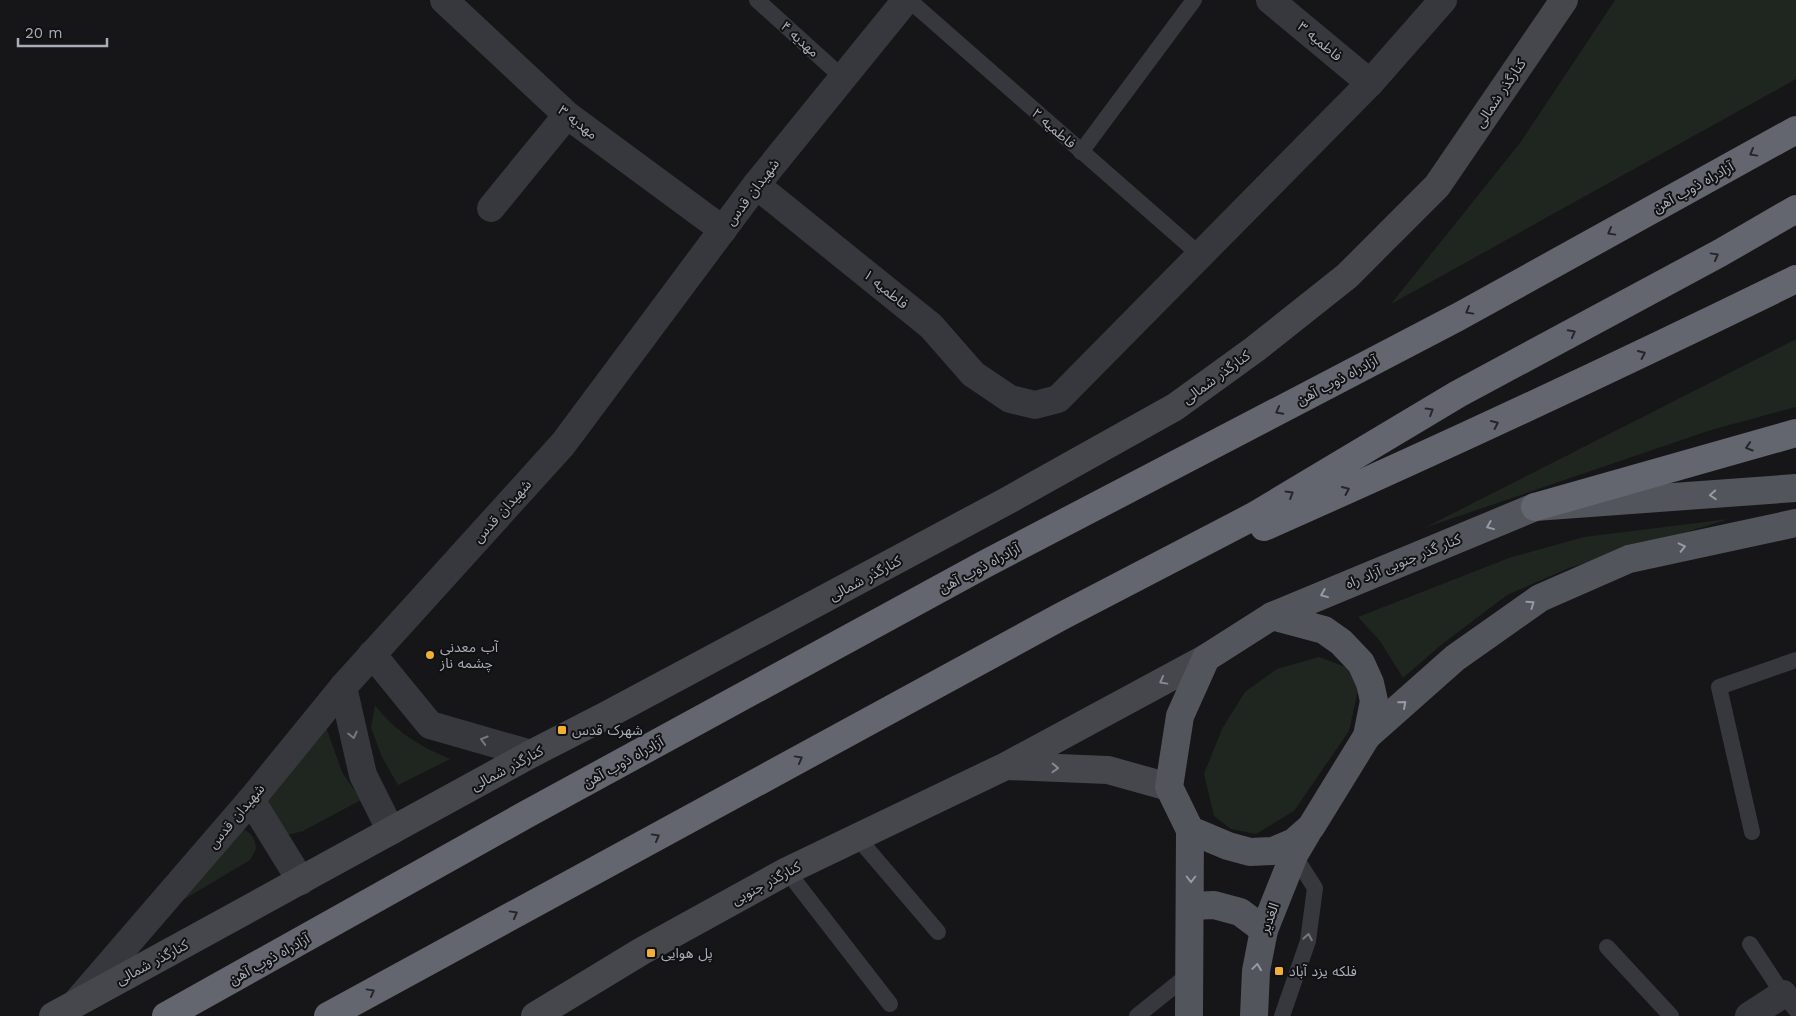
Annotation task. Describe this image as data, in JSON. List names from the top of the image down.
{
  "streets": {
    "highway": ["آزادراه ذوب آهن"],
    "main road": [
      "کنارگذر شمالی",
      "کنار گذر جنوبی آزاد راه",
      "کنارگذر جنوبی",
      "الغدیر"
    ],
    "street": [
      "فاطمیه ۳",
      "مهدیه ۳",
      "شهیدان قدس",
      "فاطمیه ۱"
    ],
    "lane": ["مهدیه ۴", "فاطمیه ۲"]
  },
  "crossings": [
    ["مهدیه ۴", "شهیدان قدس"],
    ["کنارگذر شمالی", "شهیدان قدس"],
    ["مهدیه ۳", "شهیدان قدس"],
    ["فاطمیه ۲", "شهیدان قدس"],
    ["فاطمیه ۲", "فاطمیه ۱"],
    ["شهیدان قدس", "فاطمیه ۱"]
  ],
  "places": {
    "other": ["آب معدنی چشمه ناز"],
    "transit": ["شهرک قدس", "پل هوایی", "فلکه یزد آباد"]
  },
  "scale_bar": "20 m"
}
